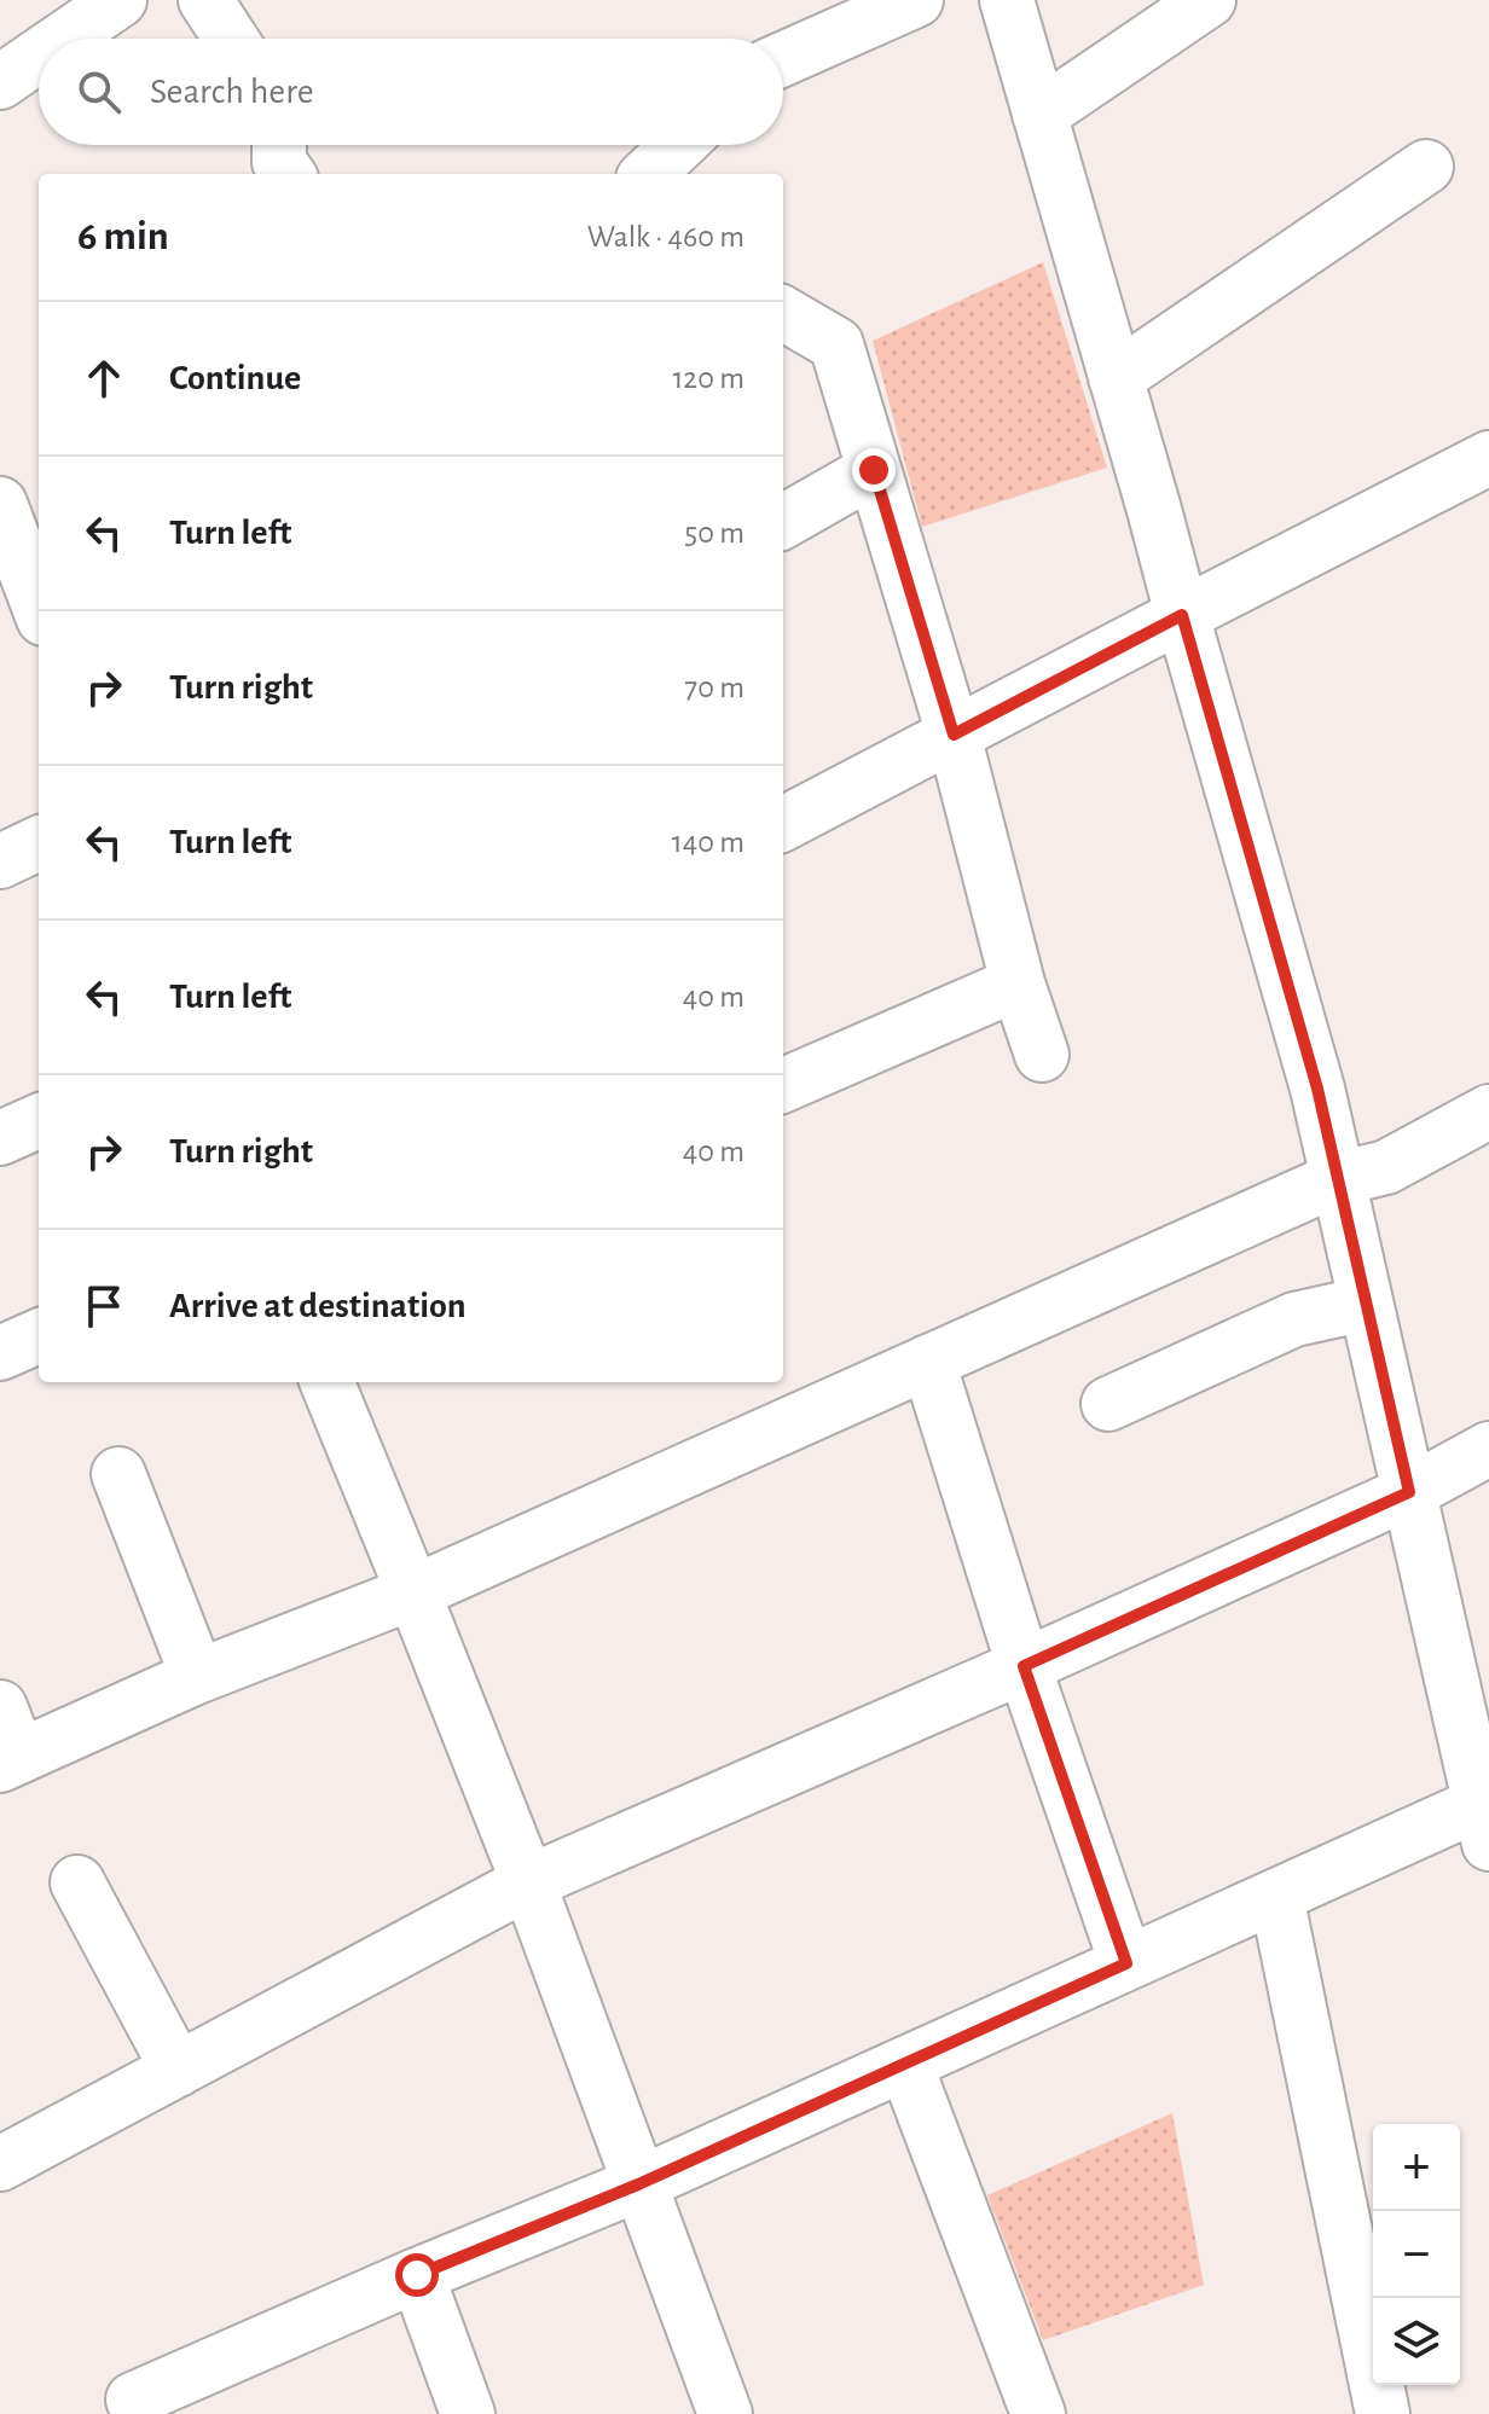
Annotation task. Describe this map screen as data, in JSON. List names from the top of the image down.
{
  "page": {
    "search": "Search here",
    "heading": ["6 min", "Walk · 460 m"],
    "list": [
      ["Continue", "120 m"],
      ["Turn left", "50 m"],
      ["Turn right", "70 m"],
      ["Turn left", "140 m"],
      ["Turn left", "40 m"],
      ["Turn right", "40 m"],
      "Arrive at destination"
    ],
    "map_buttons": ["+", "−"]
  }
}
